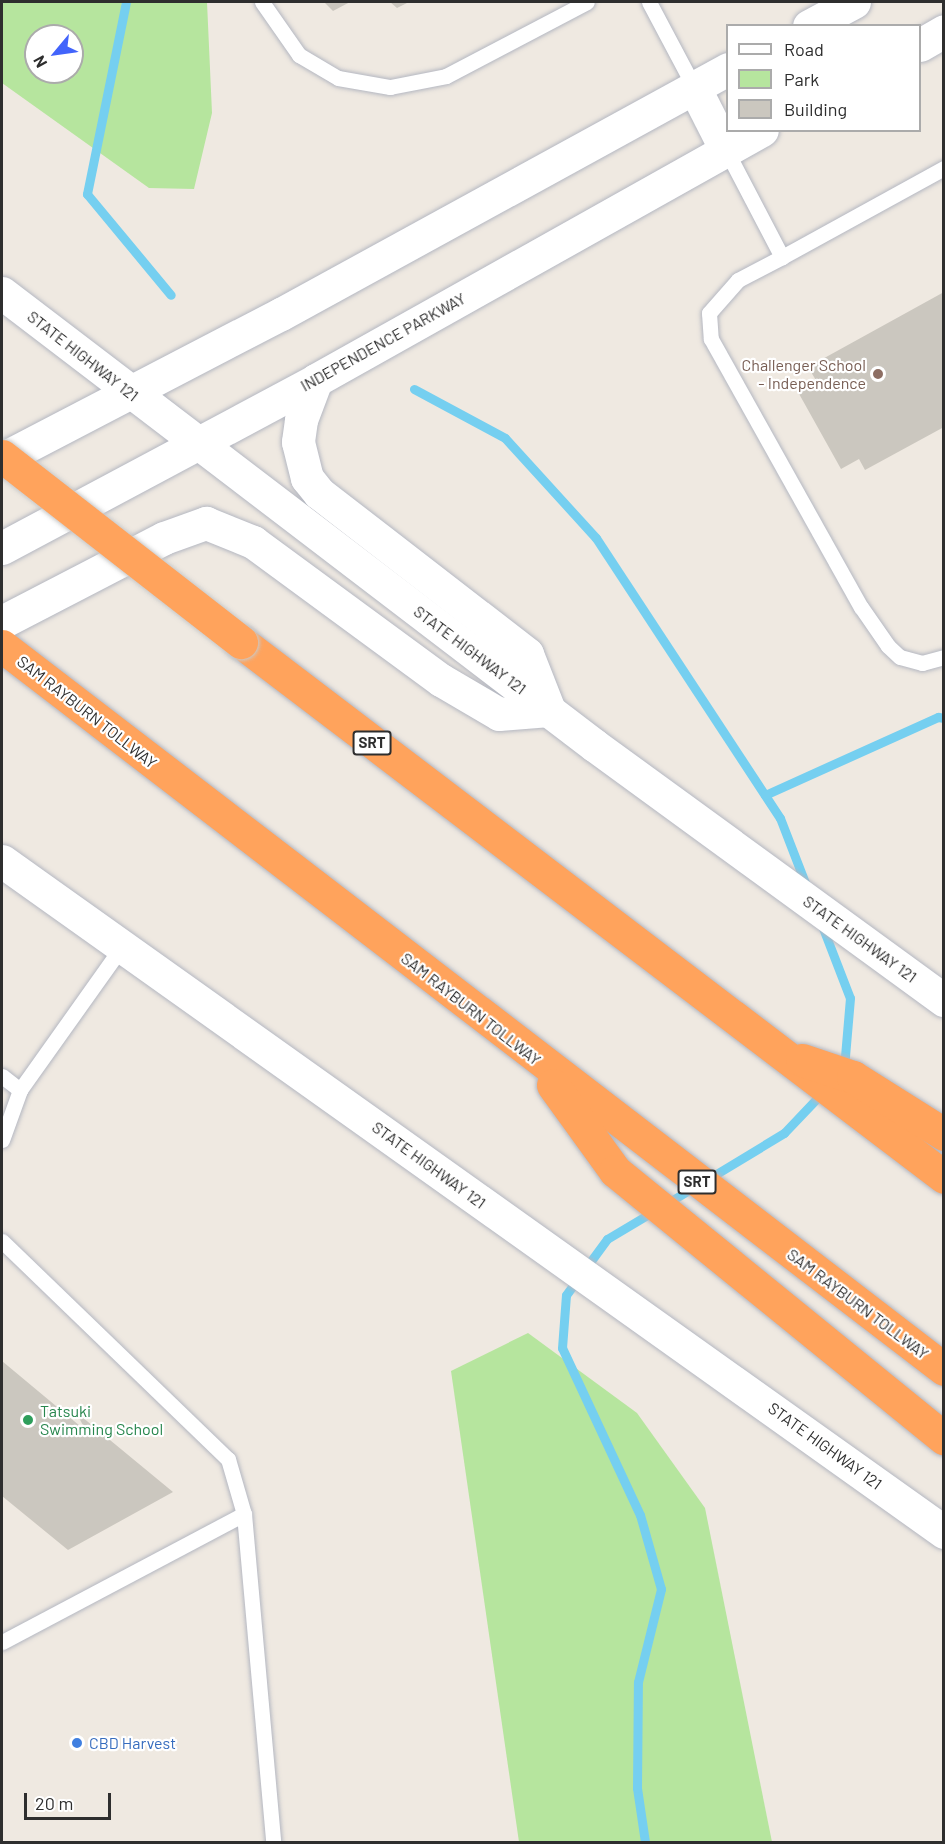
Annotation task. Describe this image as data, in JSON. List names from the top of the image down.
{
  "streets": {
    "highway": ["SAM RAYBURN TOLLWAY", "SRT"],
    "main road": ["INDEPENDENCE PARKWAY", "STATE HIGHWAY 121"]
  },
  "crossings": [
    ["INDEPENDENCE PARKWAY", "STATE HIGHWAY 121"]
  ],
  "places": ["Challenger School - Independence", "Tatsuki Swimming School", "CBD Harvest"],
  "legend": ["Road", "Park", "Building"],
  "scale_bar": "20 m",
  "north": "bottom left"
}
